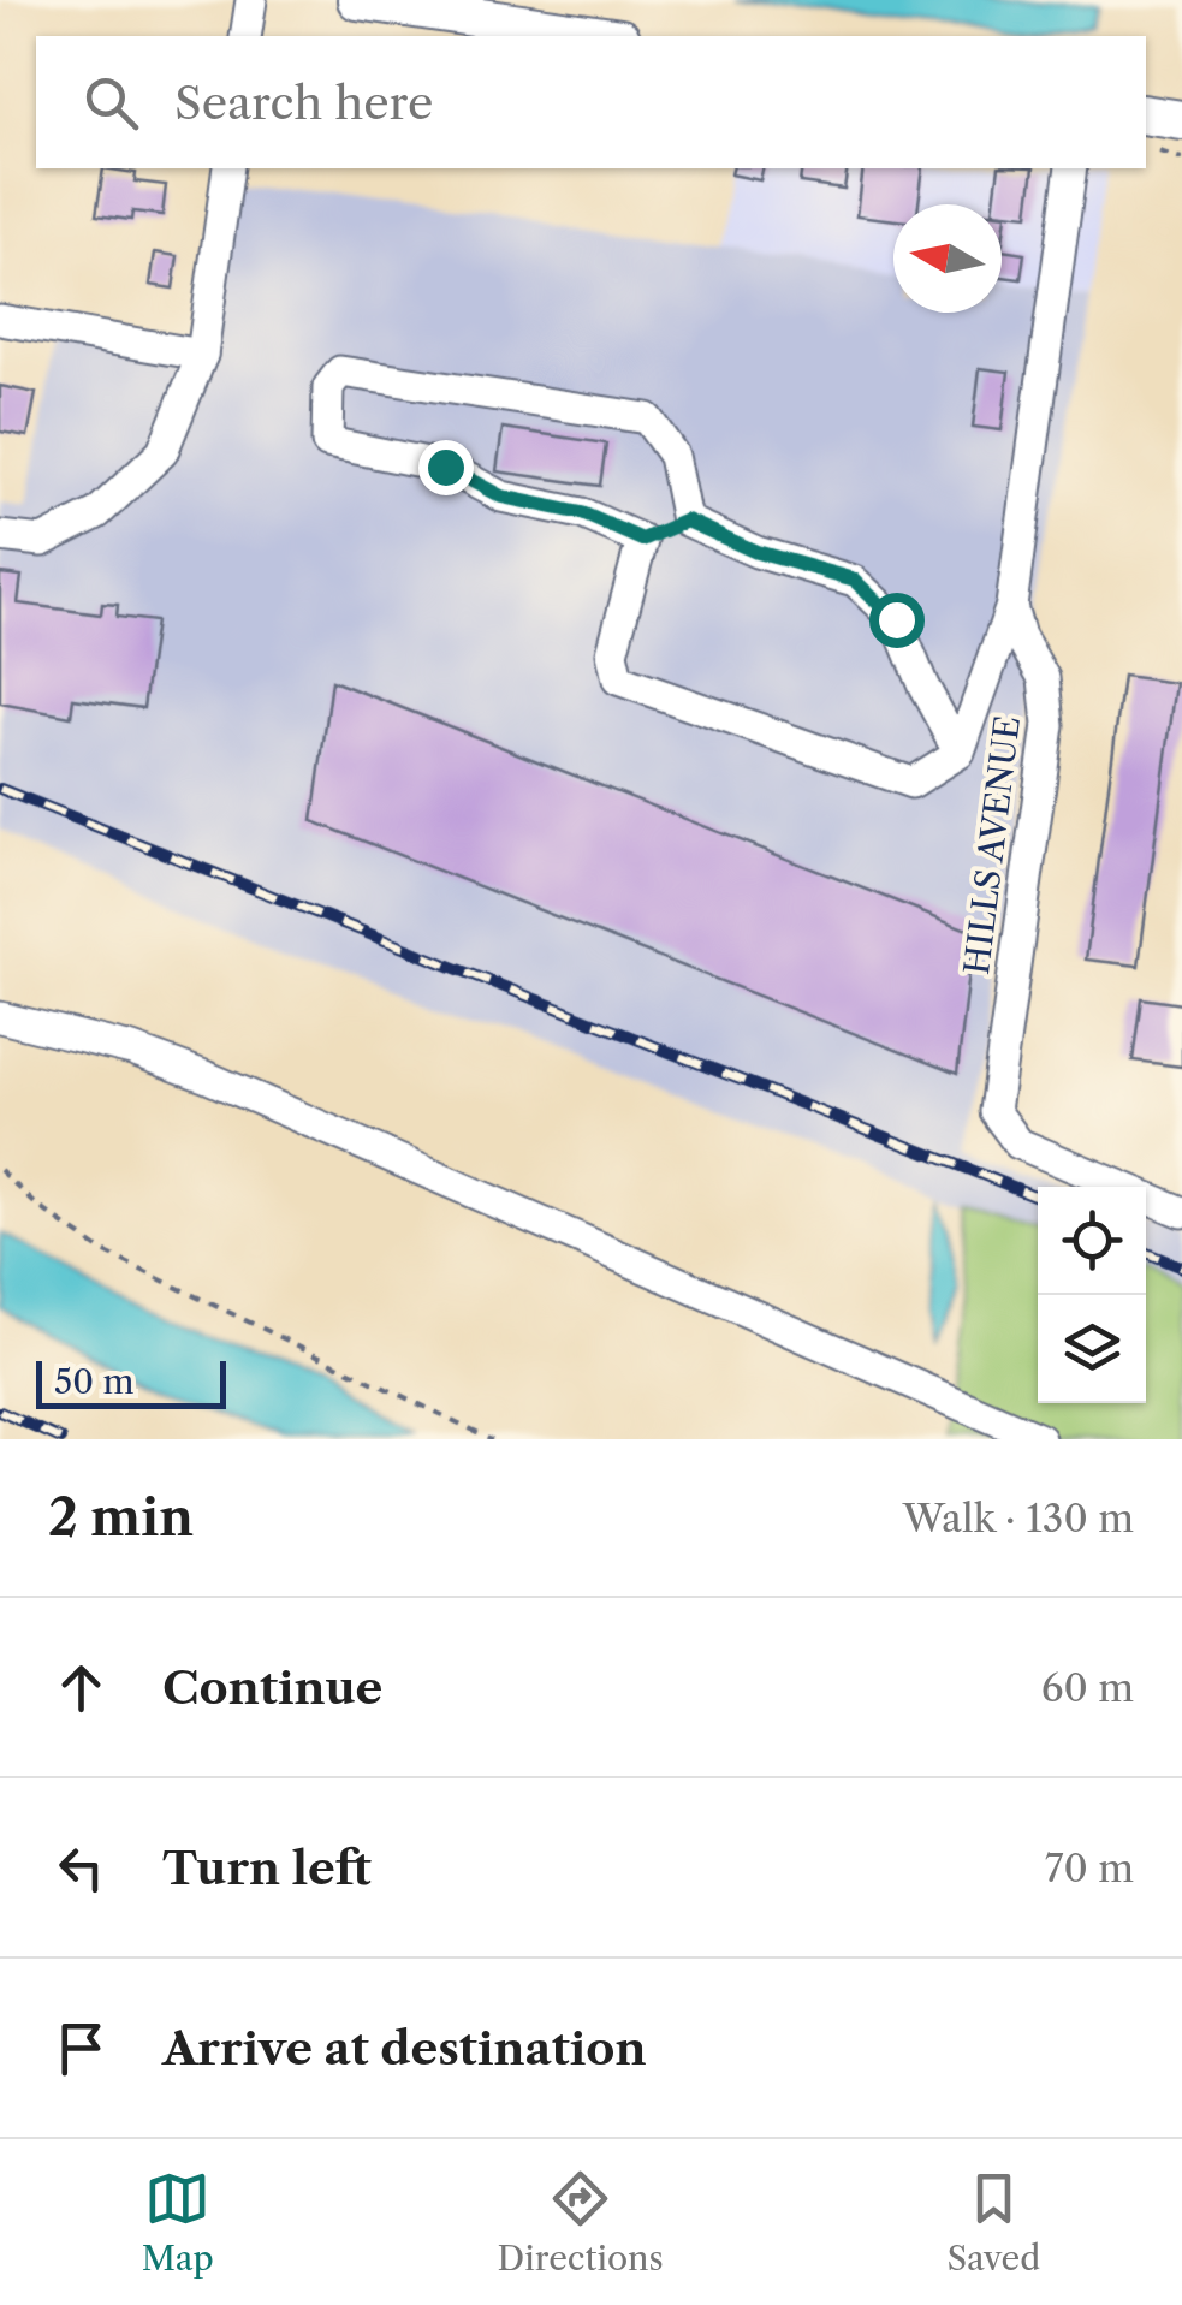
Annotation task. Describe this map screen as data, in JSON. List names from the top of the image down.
{
  "streets": {
    "street": ["HILLS AVENUE"]
  },
  "scale_bar": "50 m",
  "north": "left",
  "page": {
    "search": "Search here",
    "scale": "50 m",
    "heading": ["2 min", "Walk · 130 m"],
    "list": [
      ["Continue", "60 m"],
      ["Turn left", "70 m"],
      "Arrive at destination"
    ],
    "nav": ["Map", "Directions", "Saved"]
  }
}
